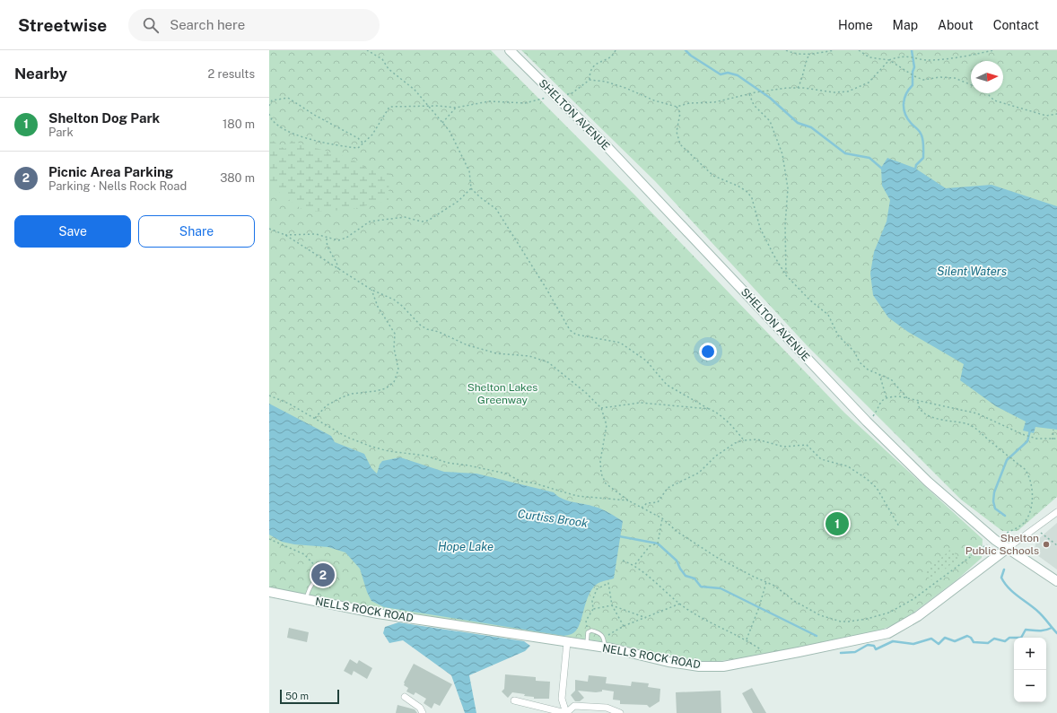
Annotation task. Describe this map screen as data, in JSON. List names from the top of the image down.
{
  "streets": {
    "main road": ["SHELTON AVENUE", "NELLS ROCK ROAD"]
  },
  "crossings": [
    ["SHELTON AVENUE", "NELLS ROCK ROAD"]
  ],
  "water": ["Silent Waters", "Curtiss Brook", "Hope Lake"],
  "parks": ["Shelton Lakes Greenway"],
  "places": ["Shelton Public Schools"],
  "scale_bar": "50 m",
  "north": "right",
  "page": {
    "header": "Streetwise",
    "search": "Search here",
    "nav": [
      "Home",
      "Map",
      "About",
      "Contact"
    ],
    "heading": ["Nearby", "2 results"],
    "list": [
      {
        "mark": "1",
        "name": "Shelton Dog Park",
        "note": "Park",
        "value": "180 m"
      },
      {
        "mark": "2",
        "name": "Picnic Area Parking",
        "note": "Parking · Nells Rock Road",
        "value": "380 m"
      }
    ],
    "buttons": ["Save", "Share"],
    "pins": ["1", "2"],
    "map_buttons": ["+", "−"],
    "scale": "50 m"
  }
}
